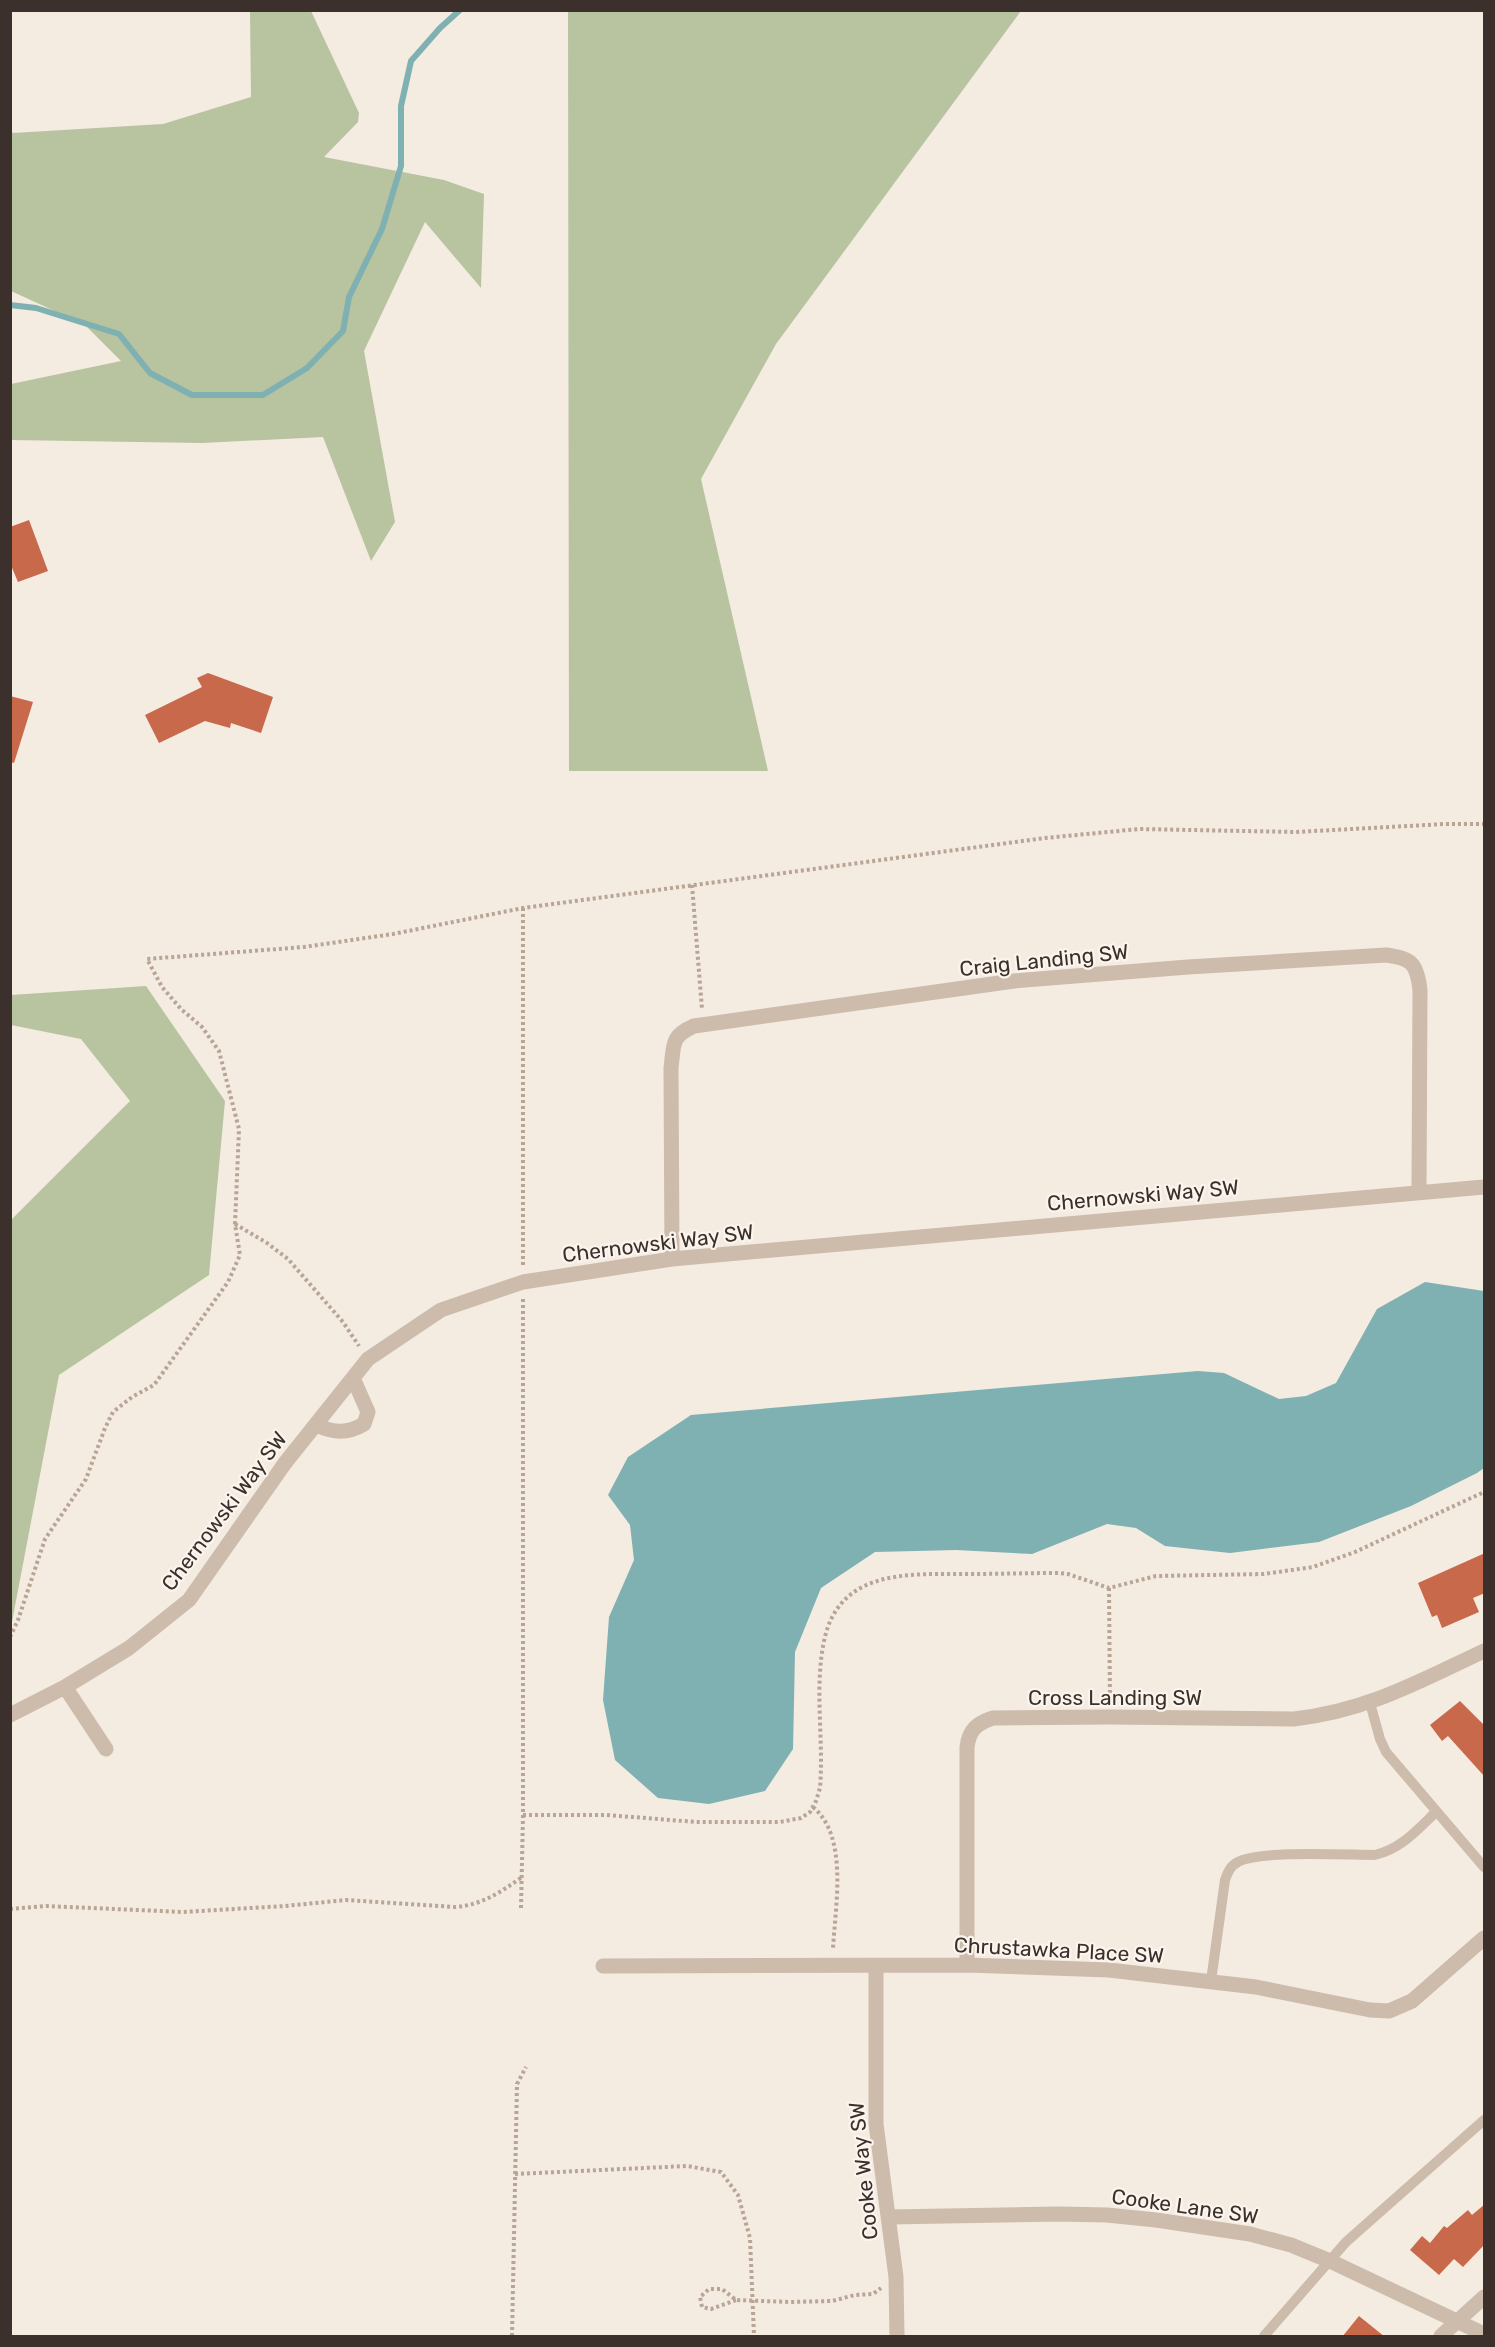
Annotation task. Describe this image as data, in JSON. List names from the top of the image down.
{
  "streets": {
    "street": [
      "Craig Landing SW",
      "Chernowski Way SW",
      "Cross Landing SW",
      "Chrustawka Place SW",
      "Cooke Way SW",
      "Cooke Lane SW"
    ]
  },
  "crossings": [
    ["Craig Landing SW", "Chernowski Way SW"],
    ["Cross Landing SW", "Chrustawka Place SW"],
    ["Chrustawka Place SW", "Cooke Way SW"],
    ["Cooke Way SW", "Cooke Lane SW"]
  ]
}
